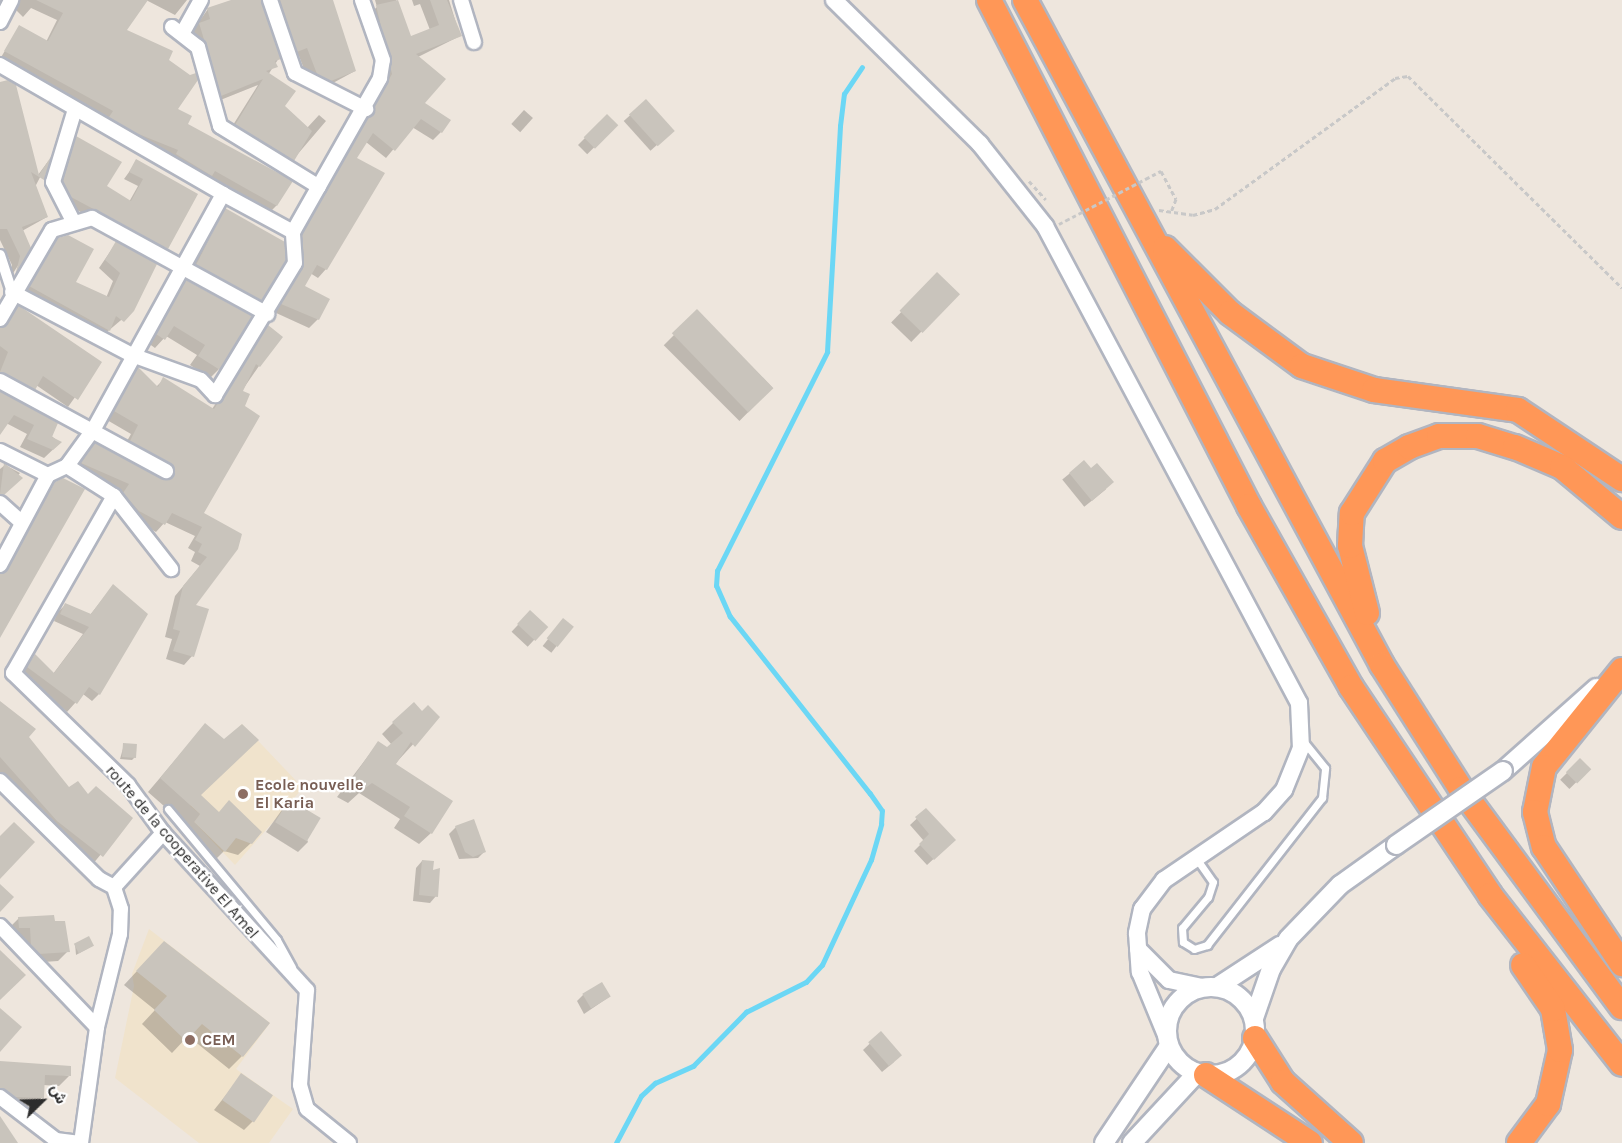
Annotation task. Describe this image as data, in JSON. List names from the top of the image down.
{
  "streets": {
    "street": ["route de la cooperative El Amel"]
  },
  "places": ["Ecole nouvelle El Karia", "CEM"],
  "north": "top right"
}
